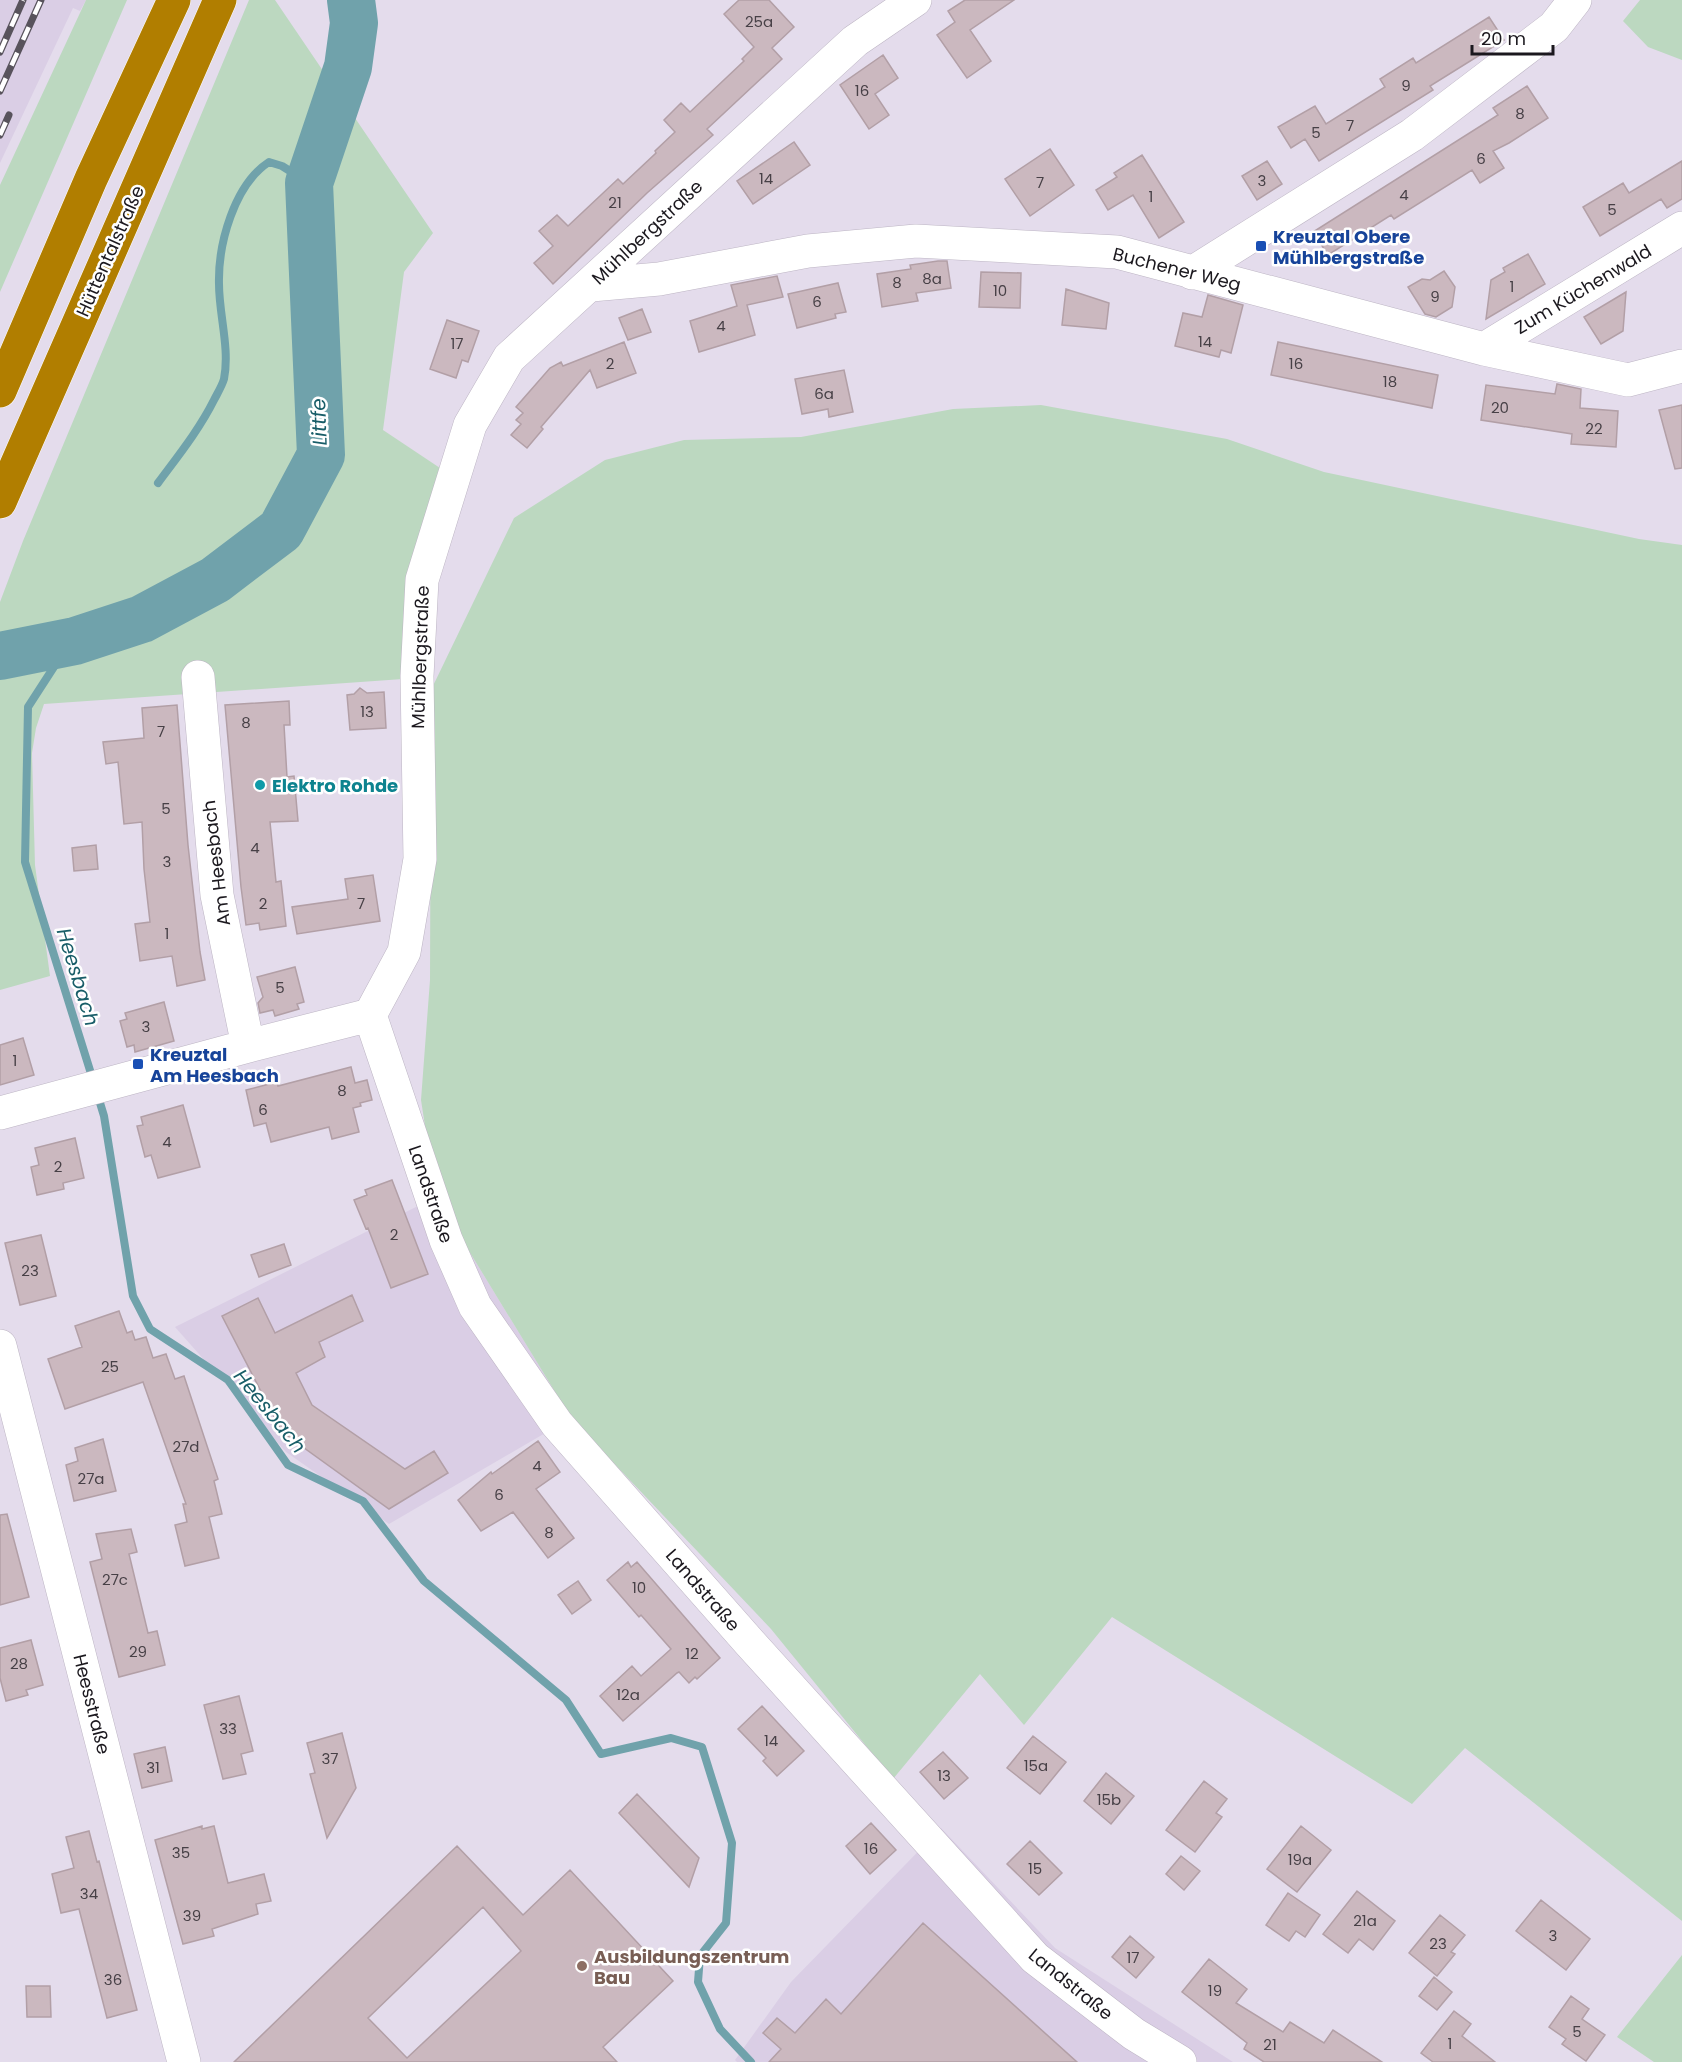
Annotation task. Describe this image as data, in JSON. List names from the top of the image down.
{
  "streets": {
    "highway": ["Hüttentalstraße"],
    "street": [
      "Mühlbergstraße",
      "Buchener Weg",
      "Zum Küchenwald",
      "Am Heesbach",
      "Landstraße",
      "Heesstraße"
    ]
  },
  "crossings": [
    ["Mühlbergstraße", "Buchener Weg"],
    ["Mühlbergstraße", "Landstraße"],
    ["Buchener Weg", "Zum Küchenwald"]
  ],
  "water": ["Littfe", "Heesbach"],
  "places": {
    "transit": ["Kreuztal Obere Mühlbergstraße", "Kreuztal Am Heesbach"],
    "other": ["Elektro Rohde", "Ausbildungszentrum Bau"]
  },
  "house_numbers": [
    "25a",
    "9",
    "16",
    "8",
    "7",
    "5",
    "6",
    "14",
    "3",
    "7",
    "4",
    "1",
    "21",
    "5",
    "8a",
    "8",
    "1",
    "10",
    "9",
    "6",
    "4",
    "14",
    "17",
    "2",
    "16",
    "18",
    "6a",
    "20",
    "22",
    "13",
    "8",
    "7",
    "5",
    "4",
    "3",
    "2",
    "7",
    "1",
    "5",
    "3",
    "1",
    "8",
    "6",
    "4",
    "2",
    "2",
    "23",
    "25",
    "27d",
    "4",
    "27a",
    "6",
    "8",
    "27c",
    "10",
    "29",
    "12",
    "28",
    "12a",
    "33",
    "14",
    "37",
    "15a",
    "31",
    "13",
    "15b",
    "16",
    "35",
    "19a",
    "15",
    "34",
    "39",
    "21a",
    "3",
    "23",
    "17",
    "36",
    "19",
    "5",
    "1",
    "21"
  ],
  "scale_bar": "20 m"
}
